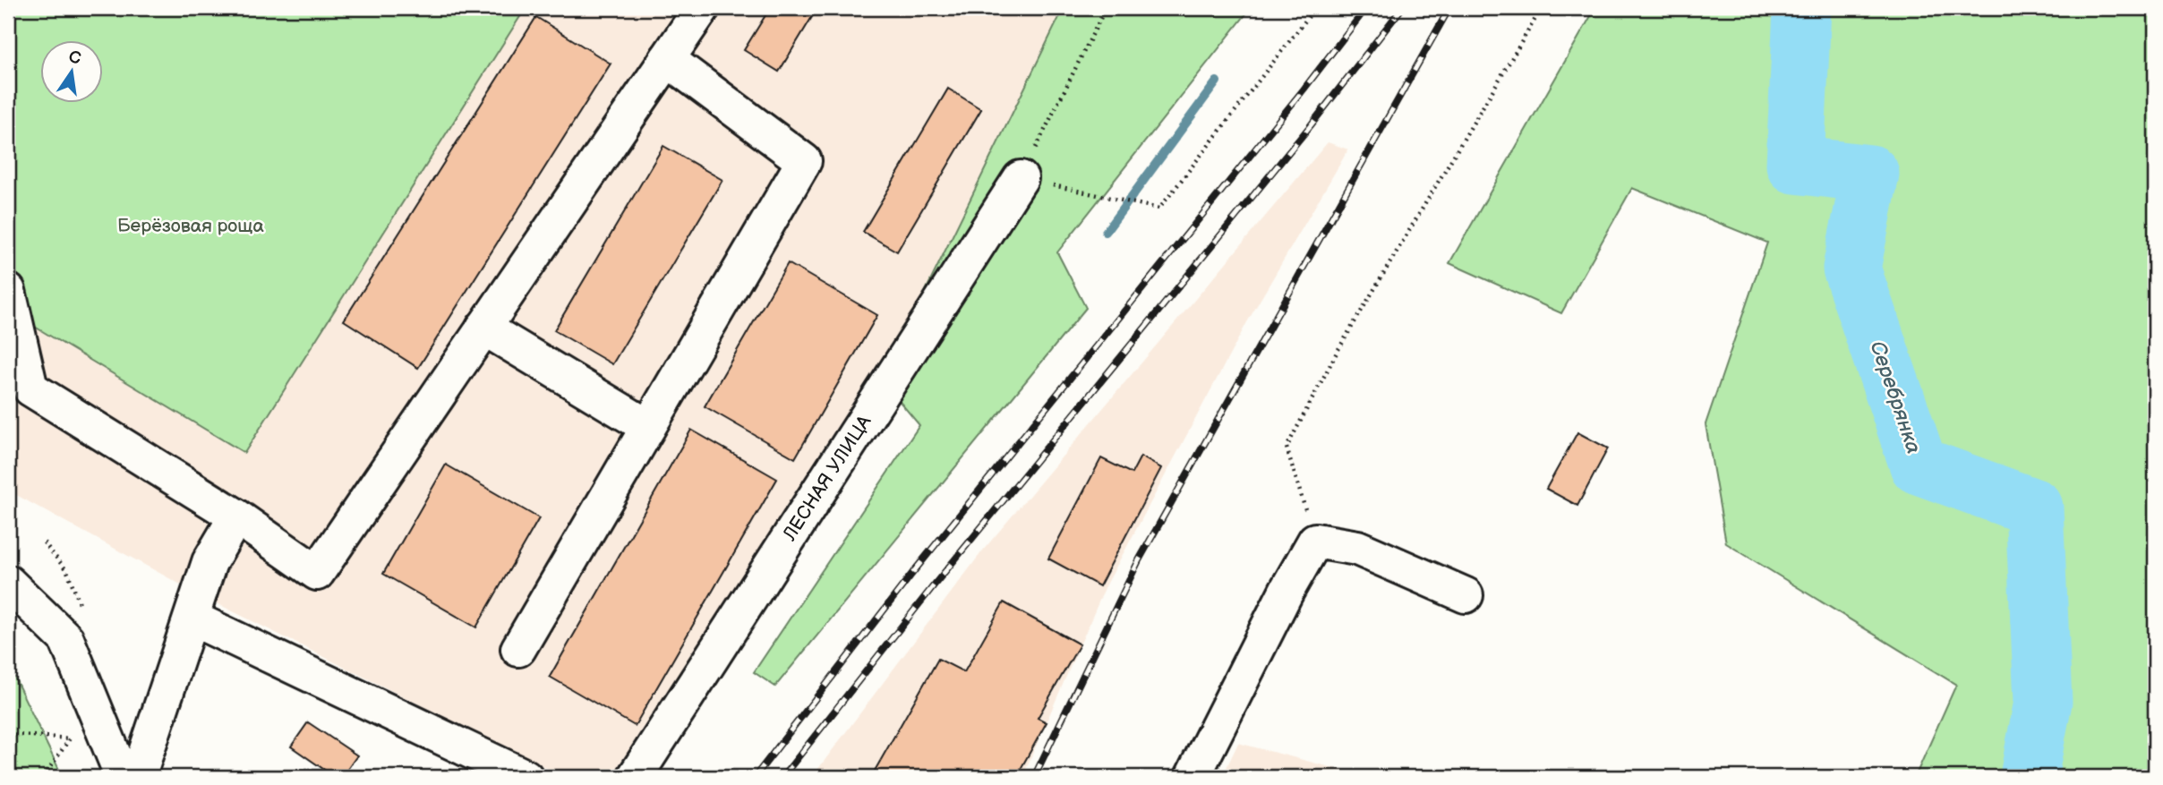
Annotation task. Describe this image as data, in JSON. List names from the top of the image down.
{
  "streets": {
    "street": ["ЛЕСНАЯ УЛИЦА"]
  },
  "water": ["Серебрянка"],
  "parks": ["Берёзовая роща"],
  "north": "top"
}
